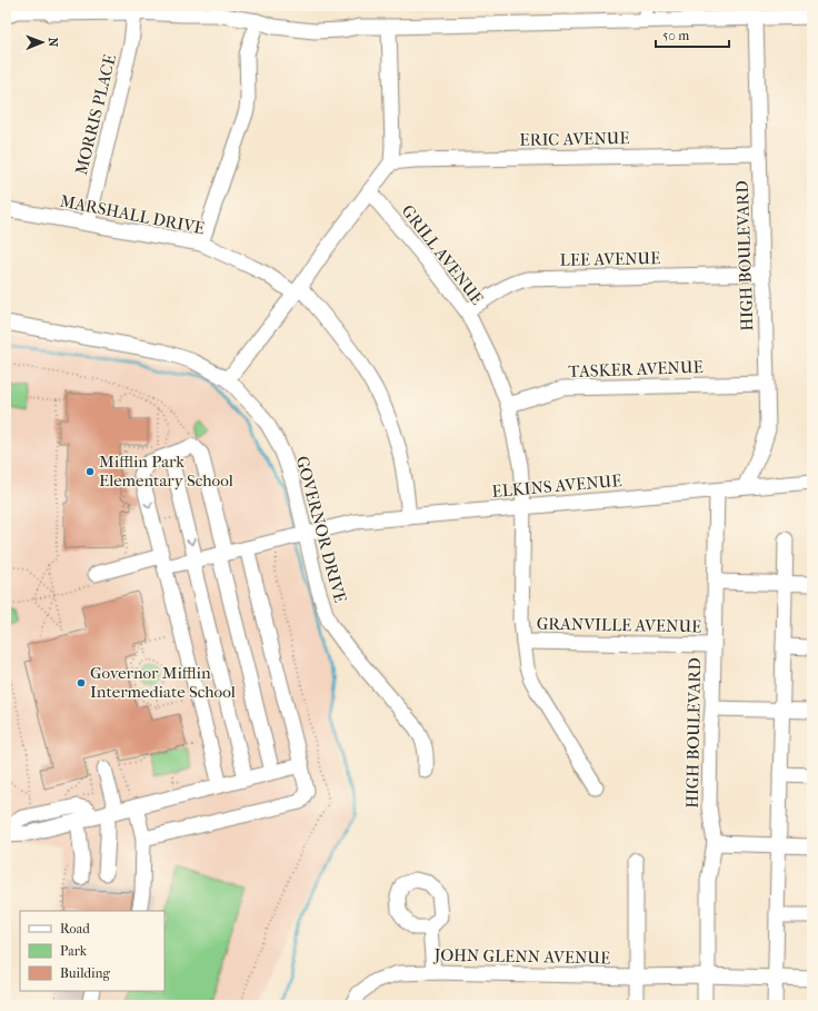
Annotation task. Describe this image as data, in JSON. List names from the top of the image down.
{
  "streets": {
    "street": [
      "MORRIS PLACE",
      "ERIC AVENUE",
      "MARSHALL DRIVE",
      "GRILL AVENUE",
      "HIGH BOULEVARD",
      "LEE AVENUE",
      "TASKER AVENUE",
      "ELKINS AVENUE",
      "GOVERNOR DRIVE",
      "GRANVILLE AVENUE",
      "JOHN GLENN AVENUE"
    ]
  },
  "crossings": [
    ["MORRIS PLACE", "MARSHALL DRIVE"],
    ["ERIC AVENUE", "HIGH BOULEVARD"],
    ["MARSHALL DRIVE", "ELKINS AVENUE"],
    ["GRILL AVENUE", "LEE AVENUE"],
    ["GRILL AVENUE", "TASKER AVENUE"],
    ["GRILL AVENUE", "ELKINS AVENUE"],
    ["GRILL AVENUE", "GRANVILLE AVENUE"],
    ["HIGH BOULEVARD", "LEE AVENUE"],
    ["HIGH BOULEVARD", "TASKER AVENUE"],
    ["HIGH BOULEVARD", "ELKINS AVENUE"],
    ["HIGH BOULEVARD", "GRANVILLE AVENUE"],
    ["HIGH BOULEVARD", "JOHN GLENN AVENUE"],
    ["ELKINS AVENUE", "GOVERNOR DRIVE"]
  ],
  "places": ["Mifflin Park Elementary School", "Governor Mifflin Intermediate School"],
  "legend": ["Road", "Park", "Building"],
  "scale_bar": "50 m",
  "north": "right"
}
